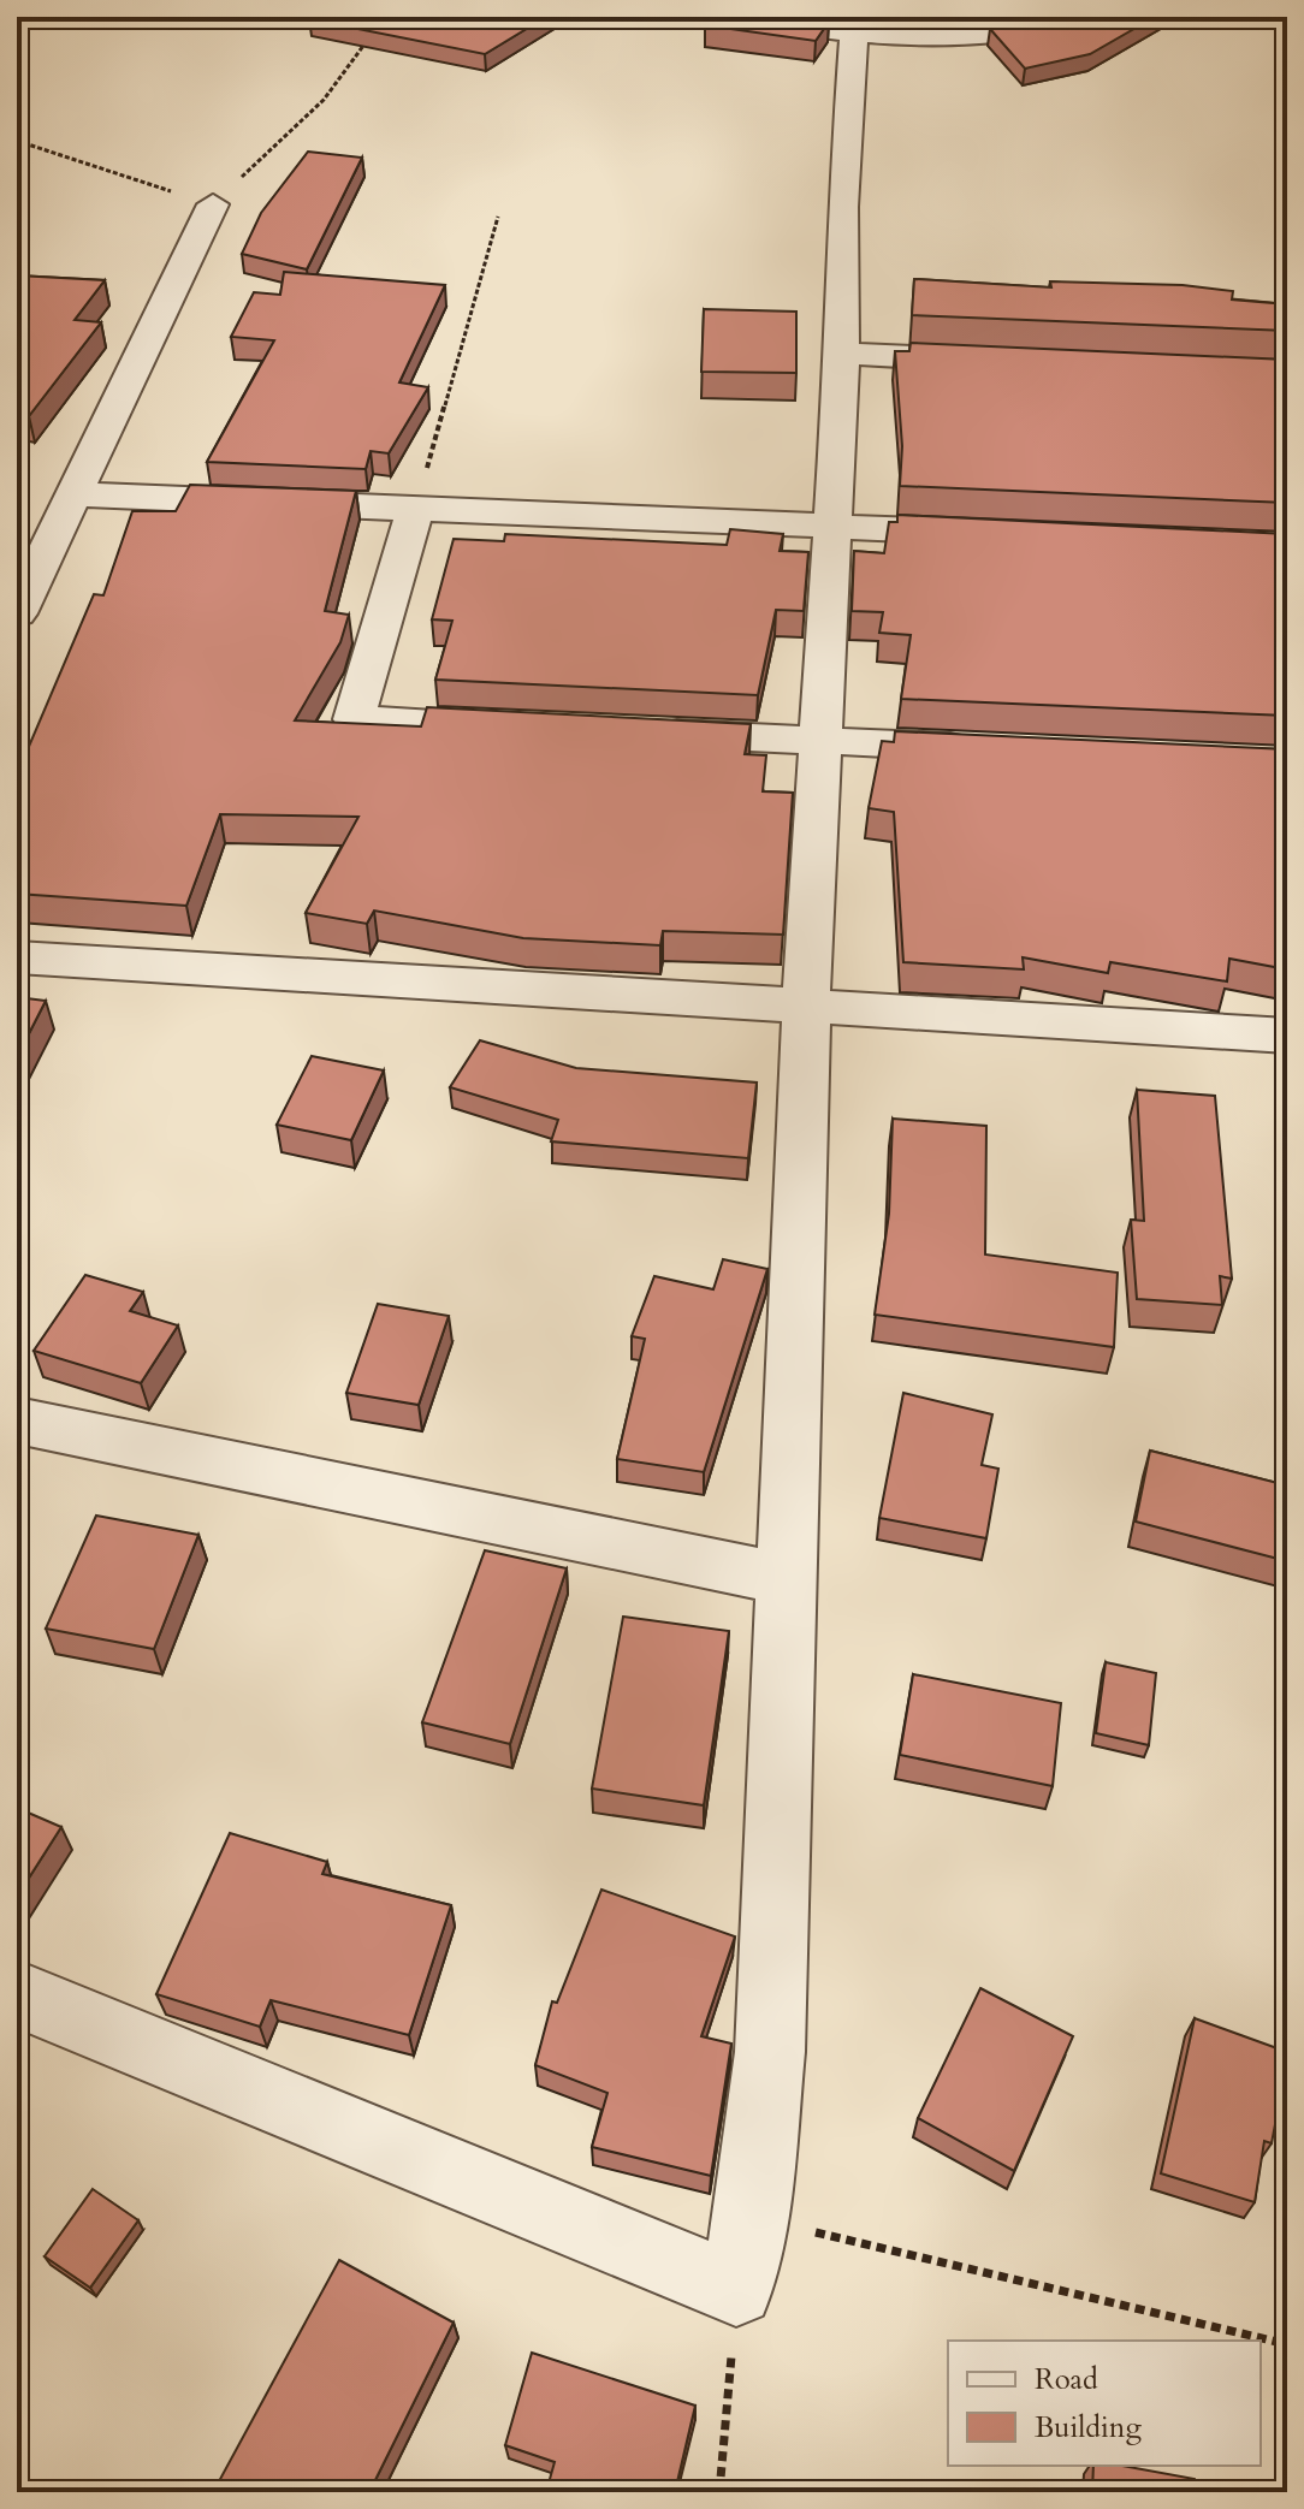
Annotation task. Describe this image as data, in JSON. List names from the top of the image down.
{
  "legend": ["Road", "Building"]
}
